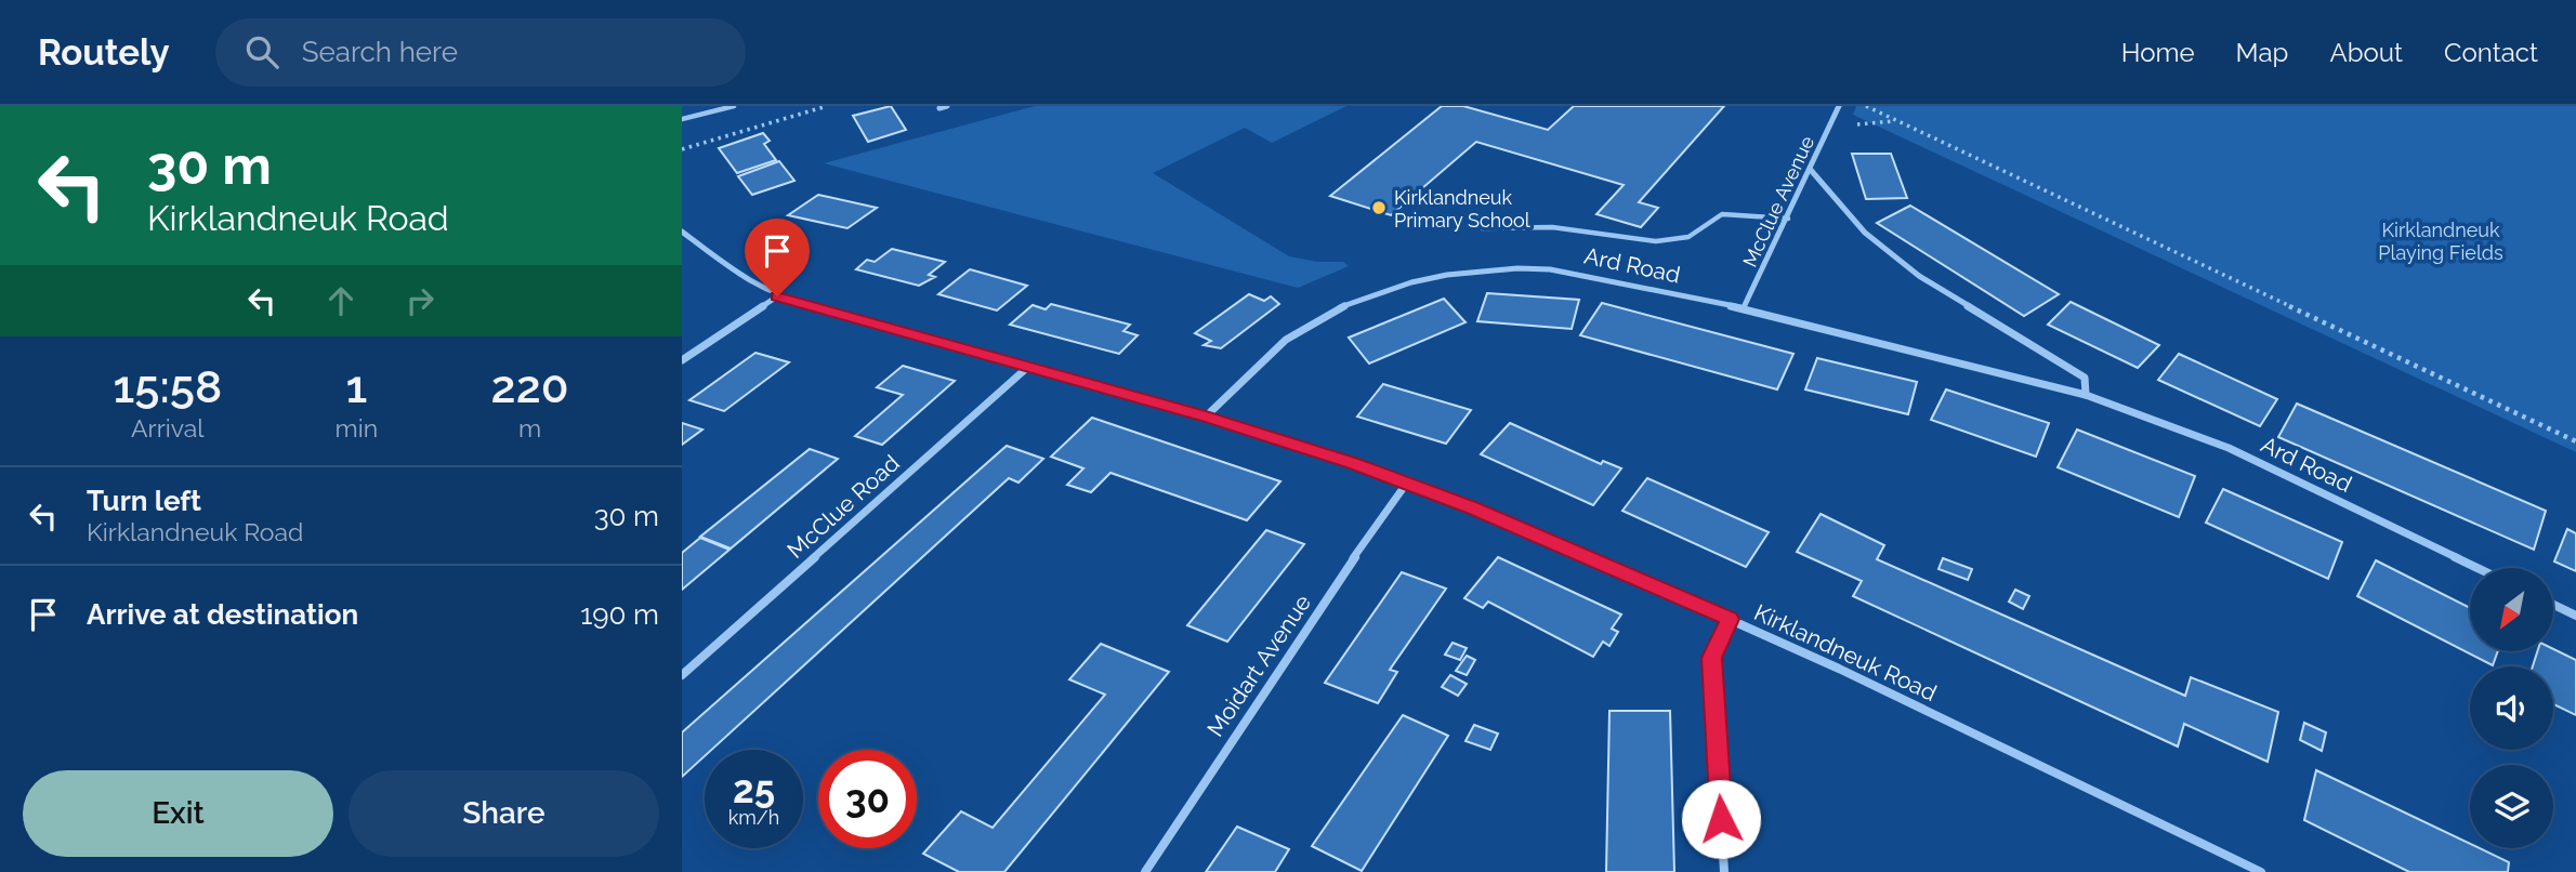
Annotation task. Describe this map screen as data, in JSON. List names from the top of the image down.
{
  "streets": {
    "street": [
      "McClue Avenue",
      "Ard Road",
      "McClue Road",
      "Kirklandneuk Road",
      "Moidart Avenue"
    ]
  },
  "crossings": [
    ["McClue Avenue", "Ard Road"],
    ["Ard Road", "Kirklandneuk Road"],
    ["McClue Road", "Kirklandneuk Road"],
    ["Kirklandneuk Road", "Moidart Avenue"]
  ],
  "parks": ["Kirklandneuk Playing Fields"],
  "places": ["Kirklandneuk Primary School"],
  "north": "bottom left",
  "page": {
    "header": "Routely",
    "search": "Search here",
    "nav": [
      "Home",
      "Map",
      "About",
      "Contact"
    ],
    "turn": ["30 m", "Kirklandneuk Road"],
    "eta": [
      "15:58",
      "Arrival",
      "1",
      "min",
      "220",
      "m"
    ],
    "list": [
      {
        "name": "Turn left",
        "note": "Kirklandneuk Road",
        "value": "30 m"
      },
      {
        "name": "Arrive at destination",
        "value": "190 m"
      }
    ],
    "speed": "25 km/h",
    "limit": "30",
    "buttons": ["Exit", "Share"]
  }
}
